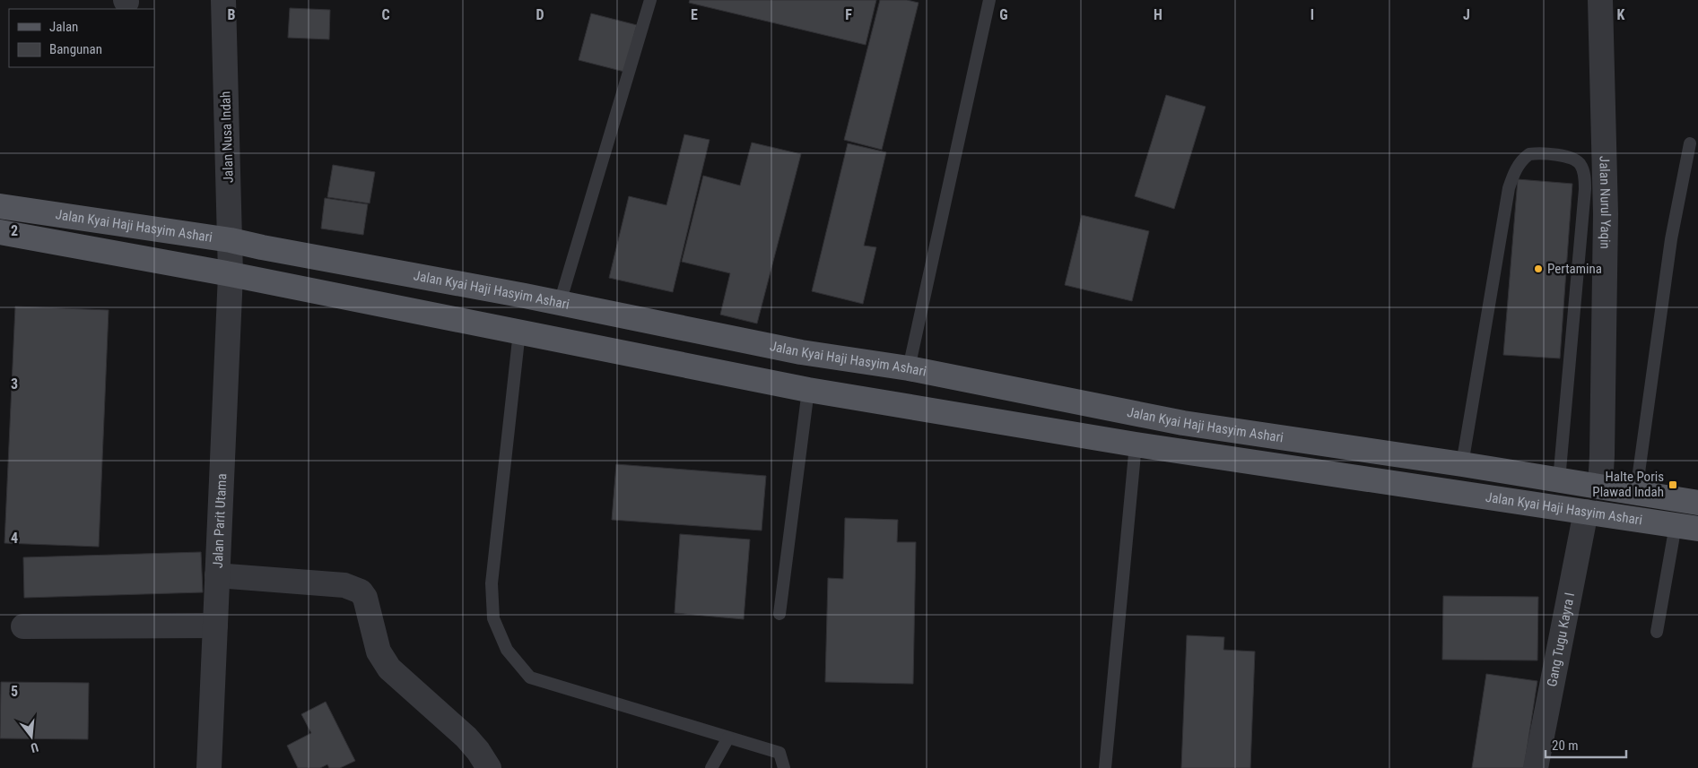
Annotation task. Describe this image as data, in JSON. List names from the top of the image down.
{
  "streets": {
    "main road": ["Jalan Kyai Haji Hasyim Ashari"],
    "street": [
      "Jalan Nusa Indah",
      "Jalan Nurul Yaqin",
      "Jalan Parit Utama",
      "Gang Tugu Kayra I"
    ]
  },
  "crossings": [
    ["Jalan Nusa Indah", "Jalan Kyai Haji Hasyim Ashari"],
    ["Jalan Nusa Indah", "Jalan Parit Utama"],
    ["Jalan Nurul Yaqin", "Jalan Kyai Haji Hasyim Ashari"],
    ["Jalan Kyai Haji Hasyim Ashari", "Jalan Parit Utama"],
    ["Jalan Kyai Haji Hasyim Ashari", "Gang Tugu Kayra I"]
  ],
  "places": {
    "other": ["Pertamina"],
    "transit": ["Halte Poris Plawad Indah"]
  },
  "legend": ["Jalan", "Bangunan"],
  "scale_bar": "20 m",
  "north": "bottom",
  "grid": {
    "columns": [
      "B",
      "C",
      "D",
      "E",
      "F",
      "G",
      "H",
      "I",
      "J",
      "K"
    ],
    "rows": [
      "2",
      "3",
      "4",
      "5"
    ]
  }
}
